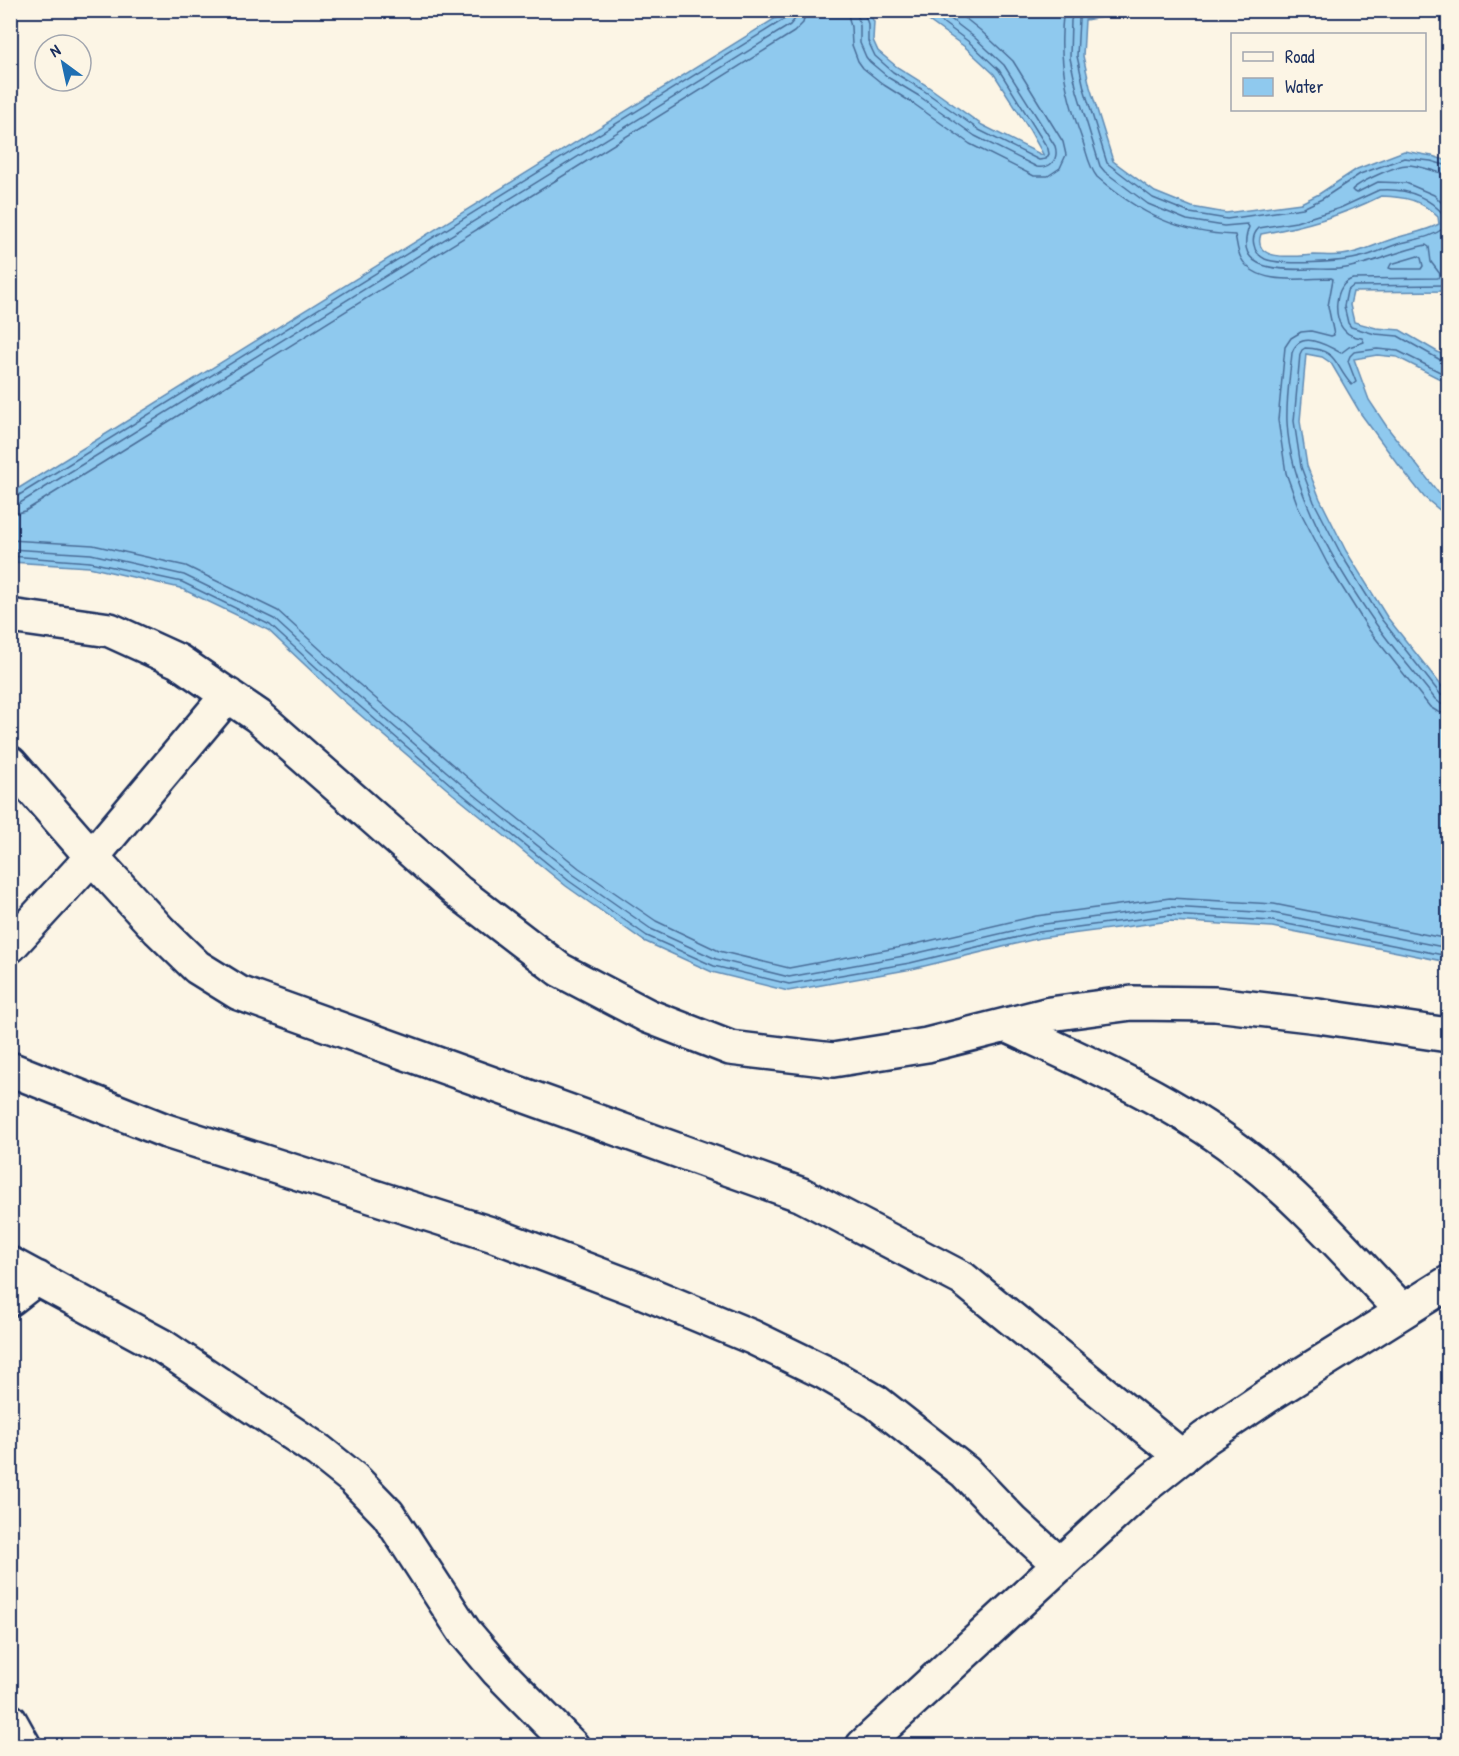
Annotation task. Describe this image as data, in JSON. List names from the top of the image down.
{
  "legend": ["Road", "Water"],
  "north": "top left"
}
